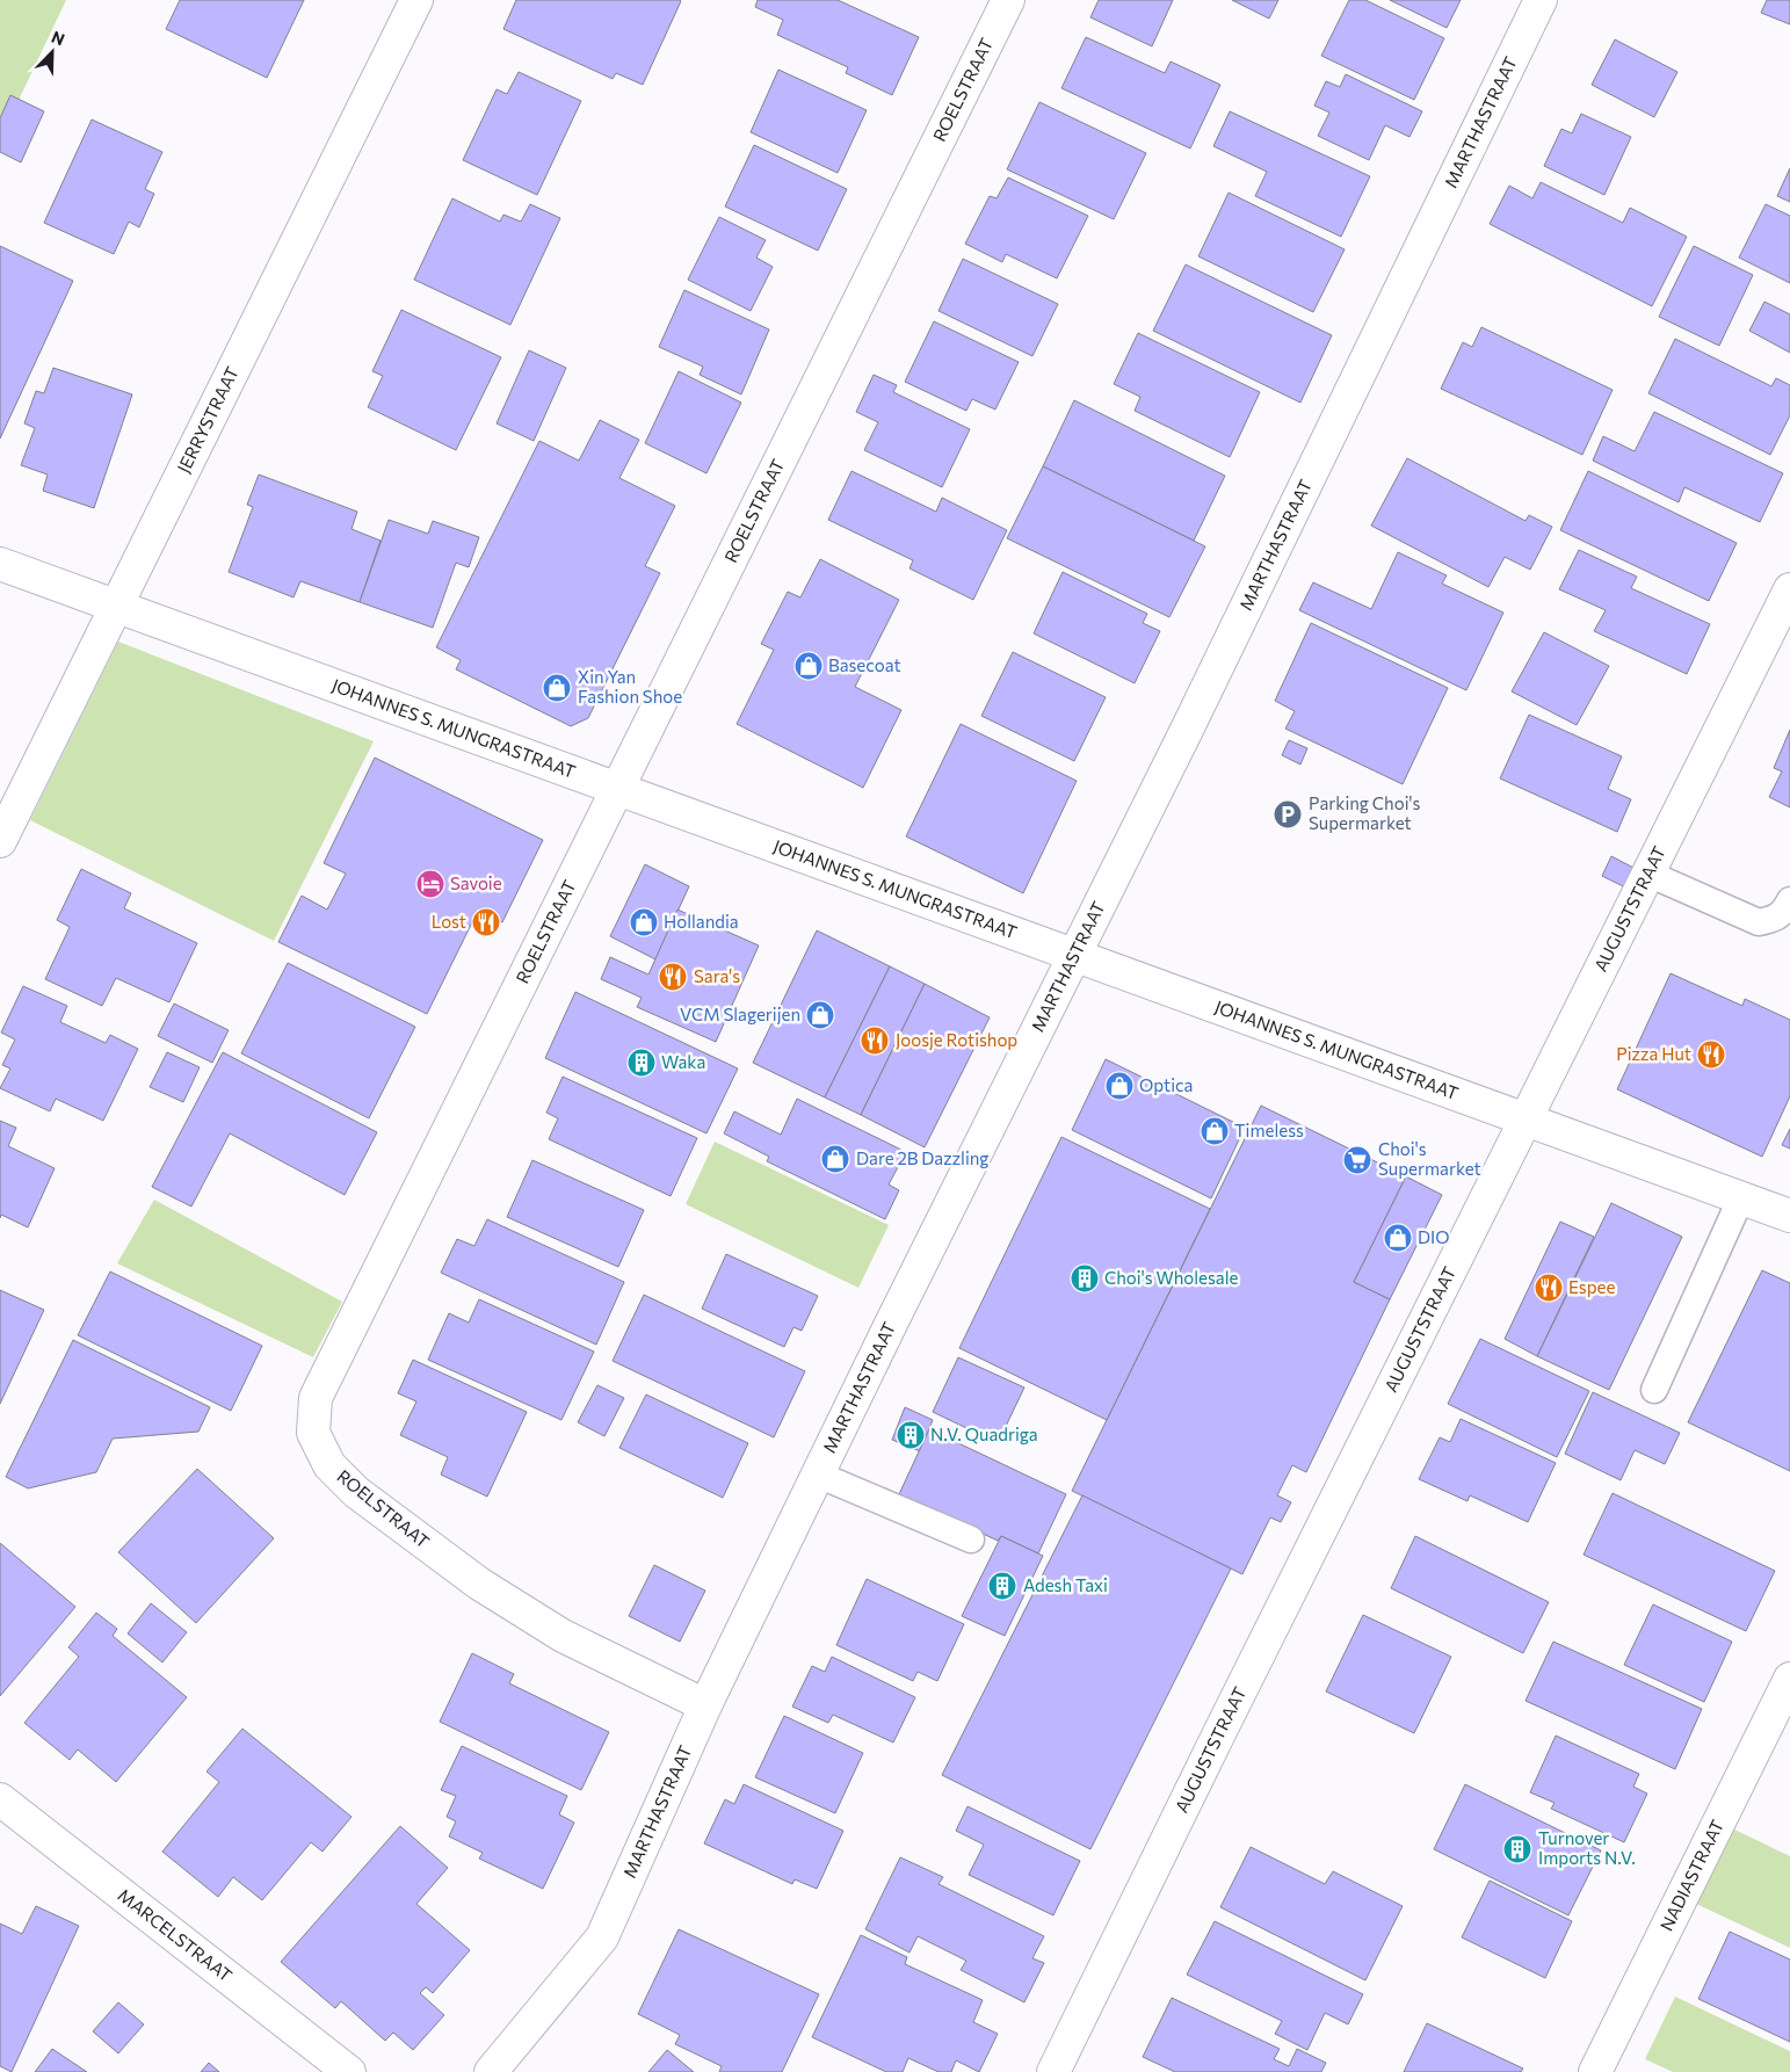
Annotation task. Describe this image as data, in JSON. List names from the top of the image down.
{
  "streets": {
    "street": [
      "ROELSTRAAT",
      "MARTHASTRAAT",
      "JERRYSTRAAT",
      "JOHANNES S. MUNGRASTRAAT",
      "AUGUSTSTRAAT",
      "NADIASTRAAT",
      "MARCELSTRAAT"
    ]
  },
  "crossings": [
    ["ROELSTRAAT", "MARTHASTRAAT"],
    ["ROELSTRAAT", "JOHANNES S. MUNGRASTRAAT"],
    ["MARTHASTRAAT", "JOHANNES S. MUNGRASTRAAT"],
    ["JERRYSTRAAT", "JOHANNES S. MUNGRASTRAAT"],
    ["JOHANNES S. MUNGRASTRAAT", "AUGUSTSTRAAT"]
  ],
  "places": {
    "shop": [
      "Basecoat",
      "Xin Yan Fashion Shoe",
      "Hollandia",
      "VCM Slagerijen",
      "Optica",
      "Timeless",
      "Dare 2B Dazzling",
      "DIO"
    ],
    "parking": ["Parking Choi's Supermarket"],
    "hotel": ["Savoie"],
    "restaurant": [
      "Lost",
      "Sara's",
      "Joosje Rotishop",
      "Pizza Hut",
      "Espee"
    ],
    "building": [
      "Waka",
      "Choi's Wholesale",
      "N.V. Quadriga",
      "Adesh Taxi",
      "Turnover Imports N.V."
    ],
    "supermarket": ["Choi's Supermarket"]
  },
  "north": "top right"
}
